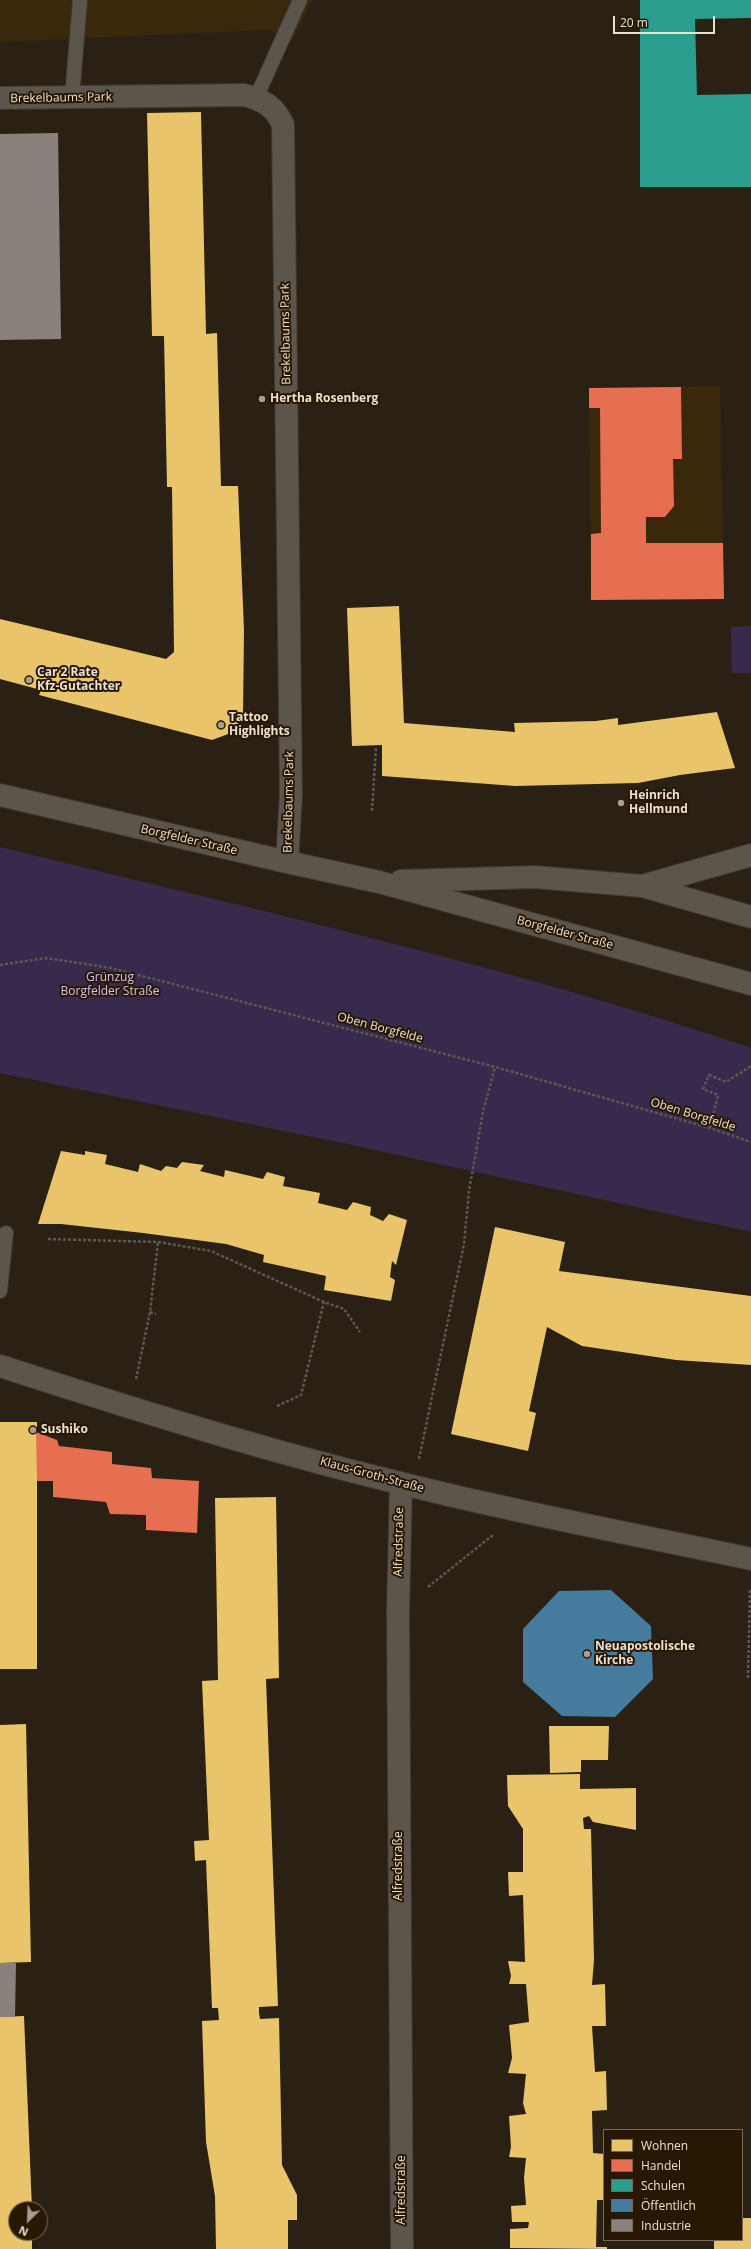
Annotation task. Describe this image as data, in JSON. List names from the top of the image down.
{
  "streets": {
    "street": [
      "Brekelbaums Park",
      "Borgfelder Straße",
      "Klaus-Groth-Straße",
      "Alfredstraße"
    ],
    "path": ["Oben Borgfelde"]
  },
  "crossings": [
    ["Brekelbaums Park", "Borgfelder Straße"],
    ["Klaus-Groth-Straße", "Alfredstraße"]
  ],
  "parks": ["Grünzug Borgfelder Straße"],
  "places": [
    "Hertha Rosenberg",
    "Car 2 Rate Kfz-Gutachter",
    "Tattoo Highlights",
    "Heinrich Hellmund",
    "Sushiko",
    "Neuapostolische Kirche"
  ],
  "legend": [
    "Wohnen",
    "Handel",
    "Schulen",
    "Öffentlich",
    "Industrie"
  ],
  "scale_bar": "20 m",
  "north": "bottom left"
}
